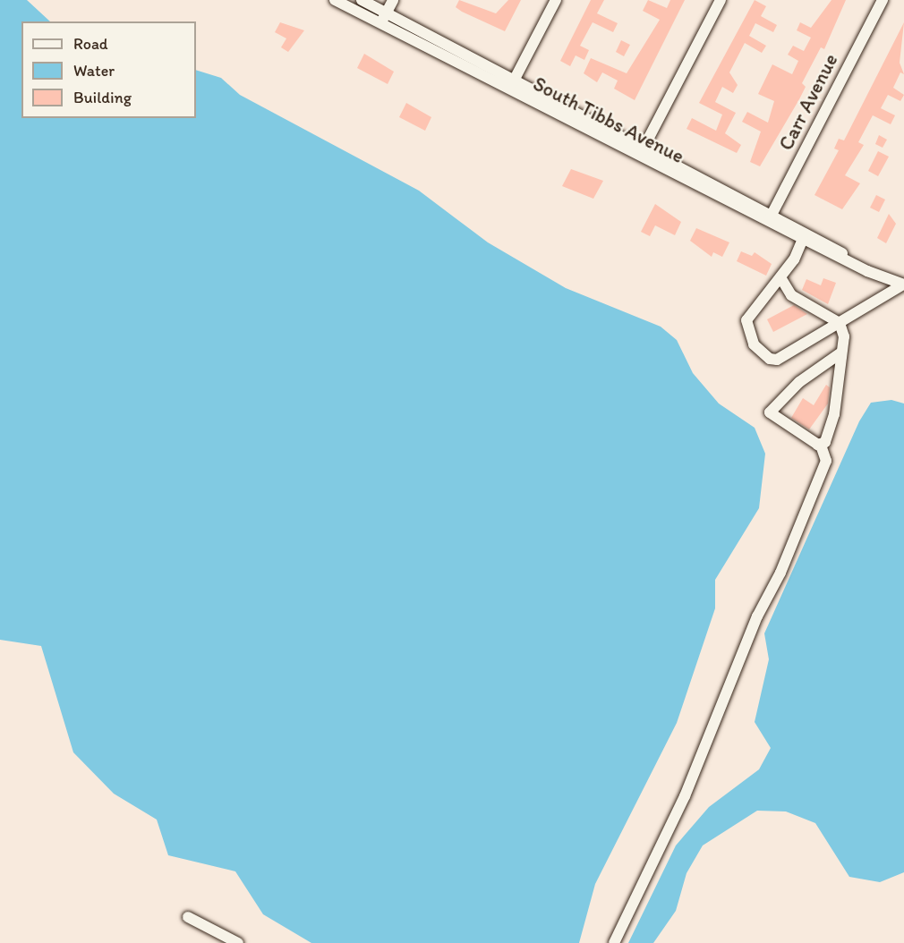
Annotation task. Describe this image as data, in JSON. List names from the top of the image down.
{
  "streets": {
    "street": ["Carr Avenue", "South Tibbs Avenue"]
  },
  "crossings": [
    ["Carr Avenue", "South Tibbs Avenue"]
  ],
  "legend": ["Road", "Water", "Building"]
}
